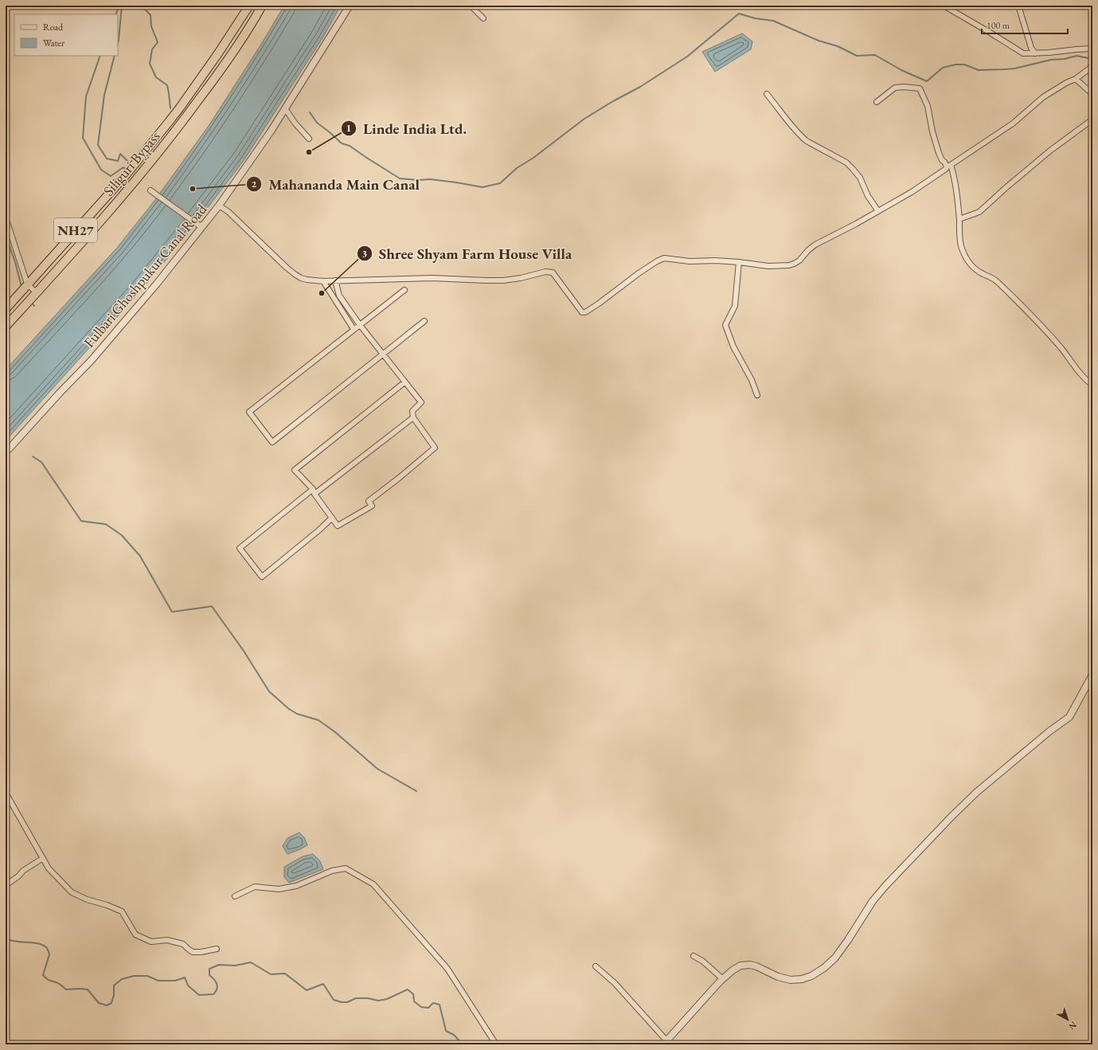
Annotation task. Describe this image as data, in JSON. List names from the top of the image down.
{
  "streets": {
    "highway": ["Siliguri Bypass", "NH27"],
    "street": ["Fulbari Ghoshpukur Canal Road"]
  },
  "places": ["Linde India Ltd.", "Mahananda Main Canal", "Shree Shyam Farm House Villa"],
  "legend": ["Road", "Water"],
  "scale_bar": "100 m",
  "north": "bottom right"
}
